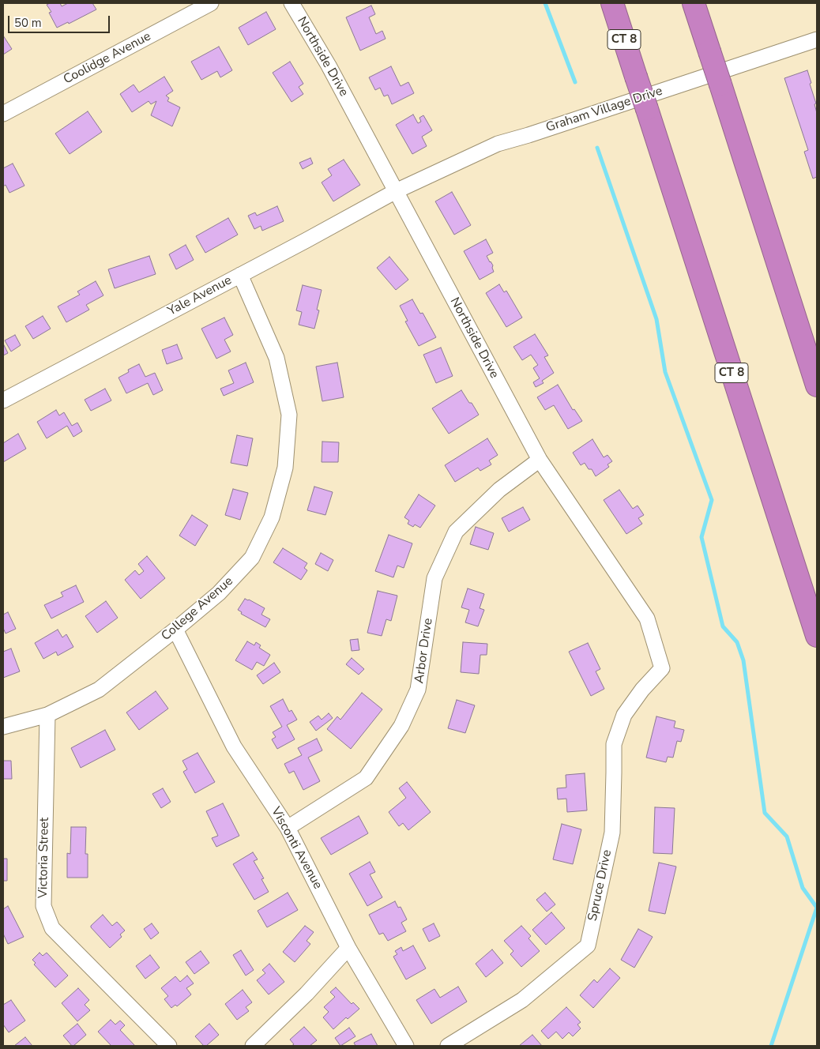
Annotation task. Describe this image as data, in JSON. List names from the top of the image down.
{
  "streets": {
    "highway": ["CT 8"],
    "street": [
      "Northside Drive",
      "Coolidge Avenue",
      "Graham Village Drive",
      "Yale Avenue",
      "College Avenue",
      "Arbor Drive",
      "Visconti Avenue",
      "Victoria Street",
      "Spruce Drive"
    ]
  },
  "crossings": [
    ["Northside Drive", "Graham Village Drive"],
    ["Northside Drive", "Yale Avenue"],
    ["Northside Drive", "Arbor Drive"],
    ["Northside Drive", "Spruce Drive"],
    ["Graham Village Drive", "Yale Avenue"],
    ["Yale Avenue", "College Avenue"],
    ["College Avenue", "Visconti Avenue"],
    ["College Avenue", "Victoria Street"],
    ["Arbor Drive", "Visconti Avenue"]
  ],
  "scale_bar": "50 m"
}
